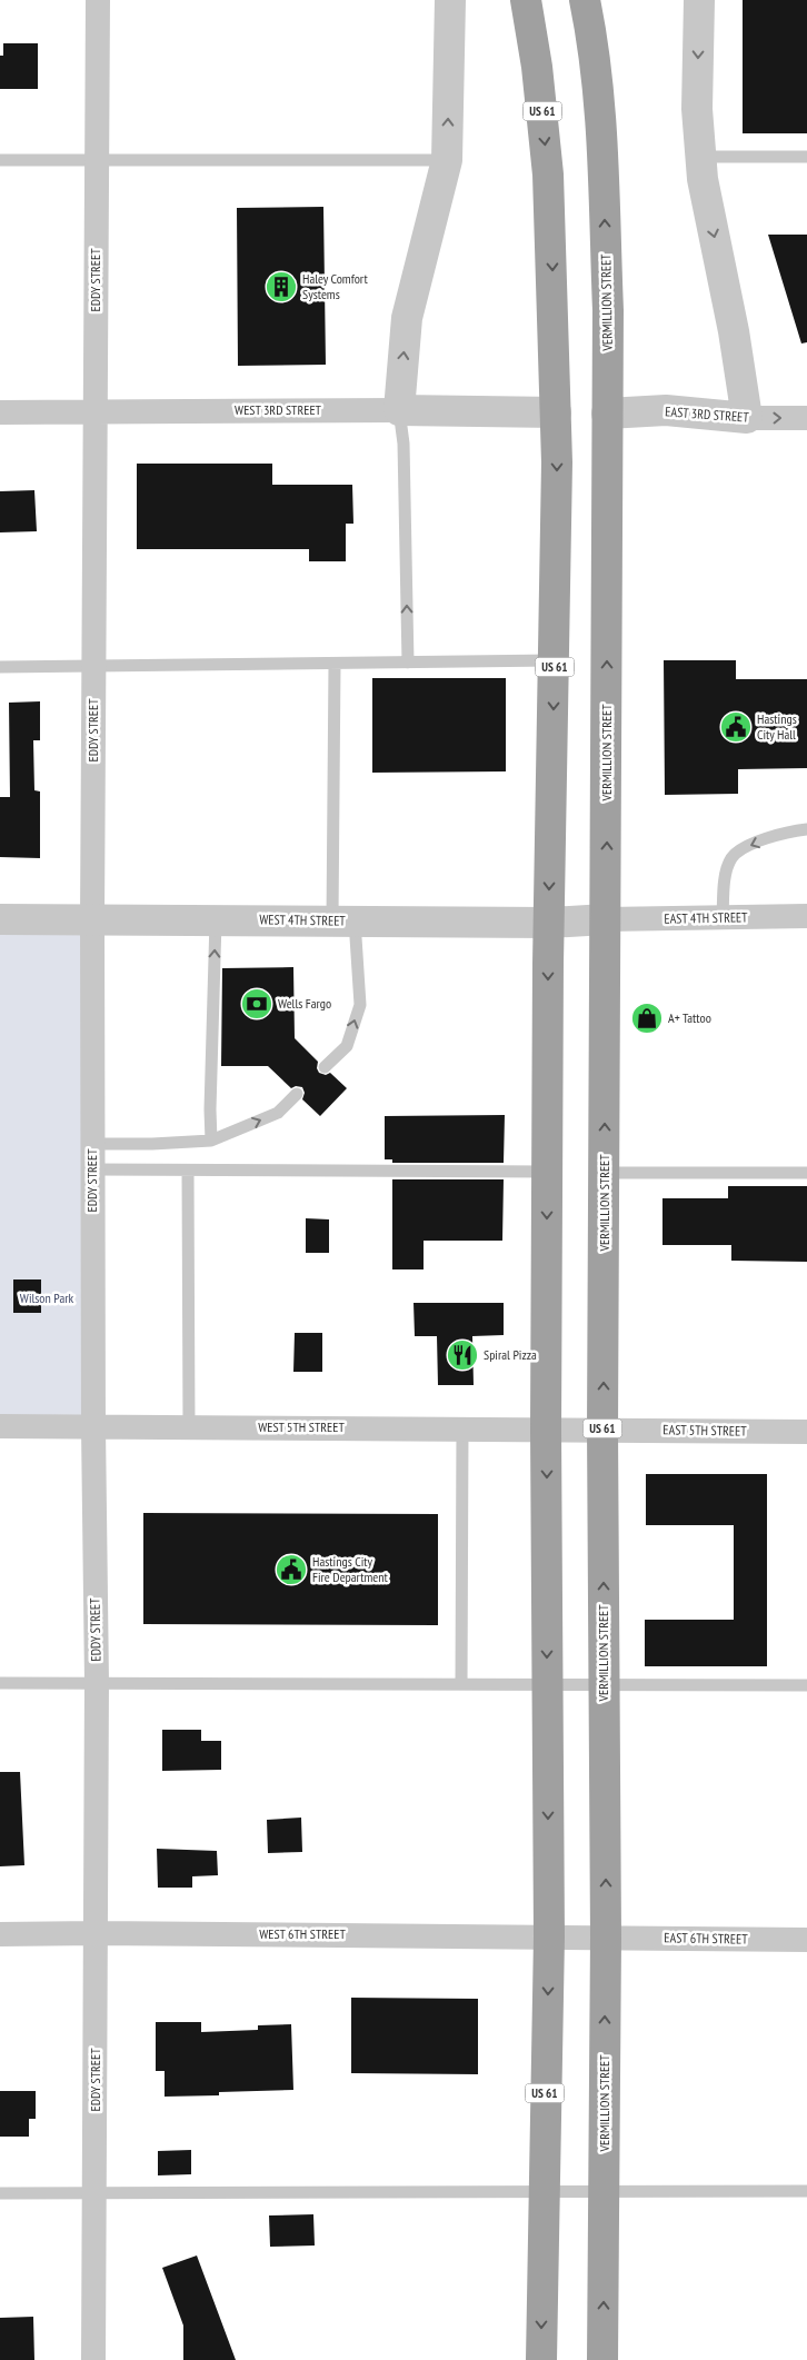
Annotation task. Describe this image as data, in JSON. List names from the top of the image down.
{
  "streets": {
    "highway": ["US 61", "VERMILLION STREET"],
    "street": [
      "EDDY STREET",
      "WEST 3RD STREET",
      "EAST 3RD STREET",
      "EAST 4TH STREET",
      "WEST 4TH STREET",
      "WEST 5TH STREET",
      "EAST 5TH STREET",
      "WEST 6TH STREET",
      "EAST 6TH STREET"
    ]
  },
  "crossings": [
    ["US 61", "WEST 3RD STREET"],
    ["US 61", "WEST 4TH STREET"],
    ["US 61", "WEST 5TH STREET"],
    ["US 61", "WEST 6TH STREET"],
    ["EDDY STREET", "WEST 3RD STREET"],
    ["EDDY STREET", "WEST 4TH STREET"],
    ["EDDY STREET", "WEST 5TH STREET"],
    ["EDDY STREET", "WEST 6TH STREET"],
    ["VERMILLION STREET", "EAST 3RD STREET"],
    ["VERMILLION STREET", "EAST 4TH STREET"],
    ["VERMILLION STREET", "WEST 4TH STREET"],
    ["VERMILLION STREET", "WEST 5TH STREET"],
    ["VERMILLION STREET", "EAST 5TH STREET"],
    ["VERMILLION STREET", "WEST 6TH STREET"],
    ["VERMILLION STREET", "EAST 6TH STREET"],
    ["EAST 4TH STREET", "WEST 4TH STREET"],
    ["WEST 5TH STREET", "EAST 5TH STREET"],
    ["WEST 6TH STREET", "EAST 6TH STREET"]
  ],
  "parks": ["Wilson Park"],
  "places": {
    "building": ["Haley Comfort Systems"],
    "public building": ["Hastings City Hall", "Hastings City Fire Department"],
    "bank": ["Wells Fargo"],
    "shop": ["A+ Tattoo"],
    "restaurant": ["Spiral Pizza"]
  }
}
